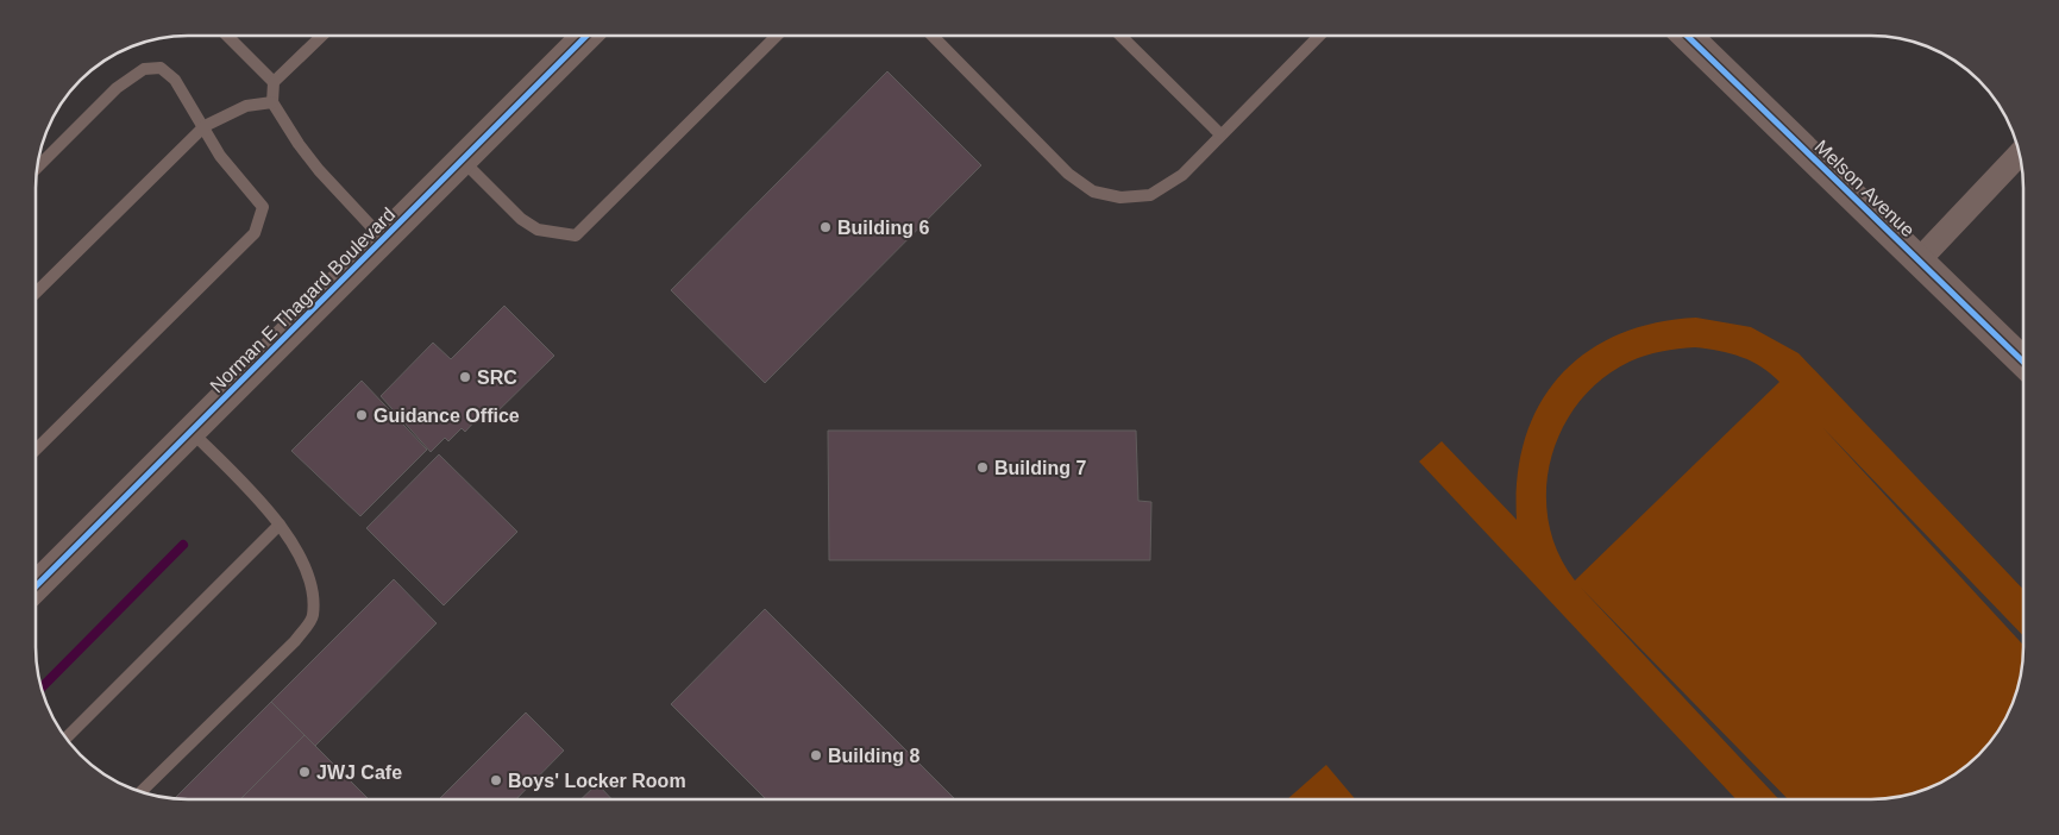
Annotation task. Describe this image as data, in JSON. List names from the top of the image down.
{
  "streets": {
    "street": ["Melson Avenue", "Norman E Thagard Boulevard"]
  },
  "places": [
    "Building 6",
    "SRC",
    "Guidance Office",
    "Building 7",
    "Building 8",
    "JWJ Cafe",
    "Boys' Locker Room"
  ]
}
